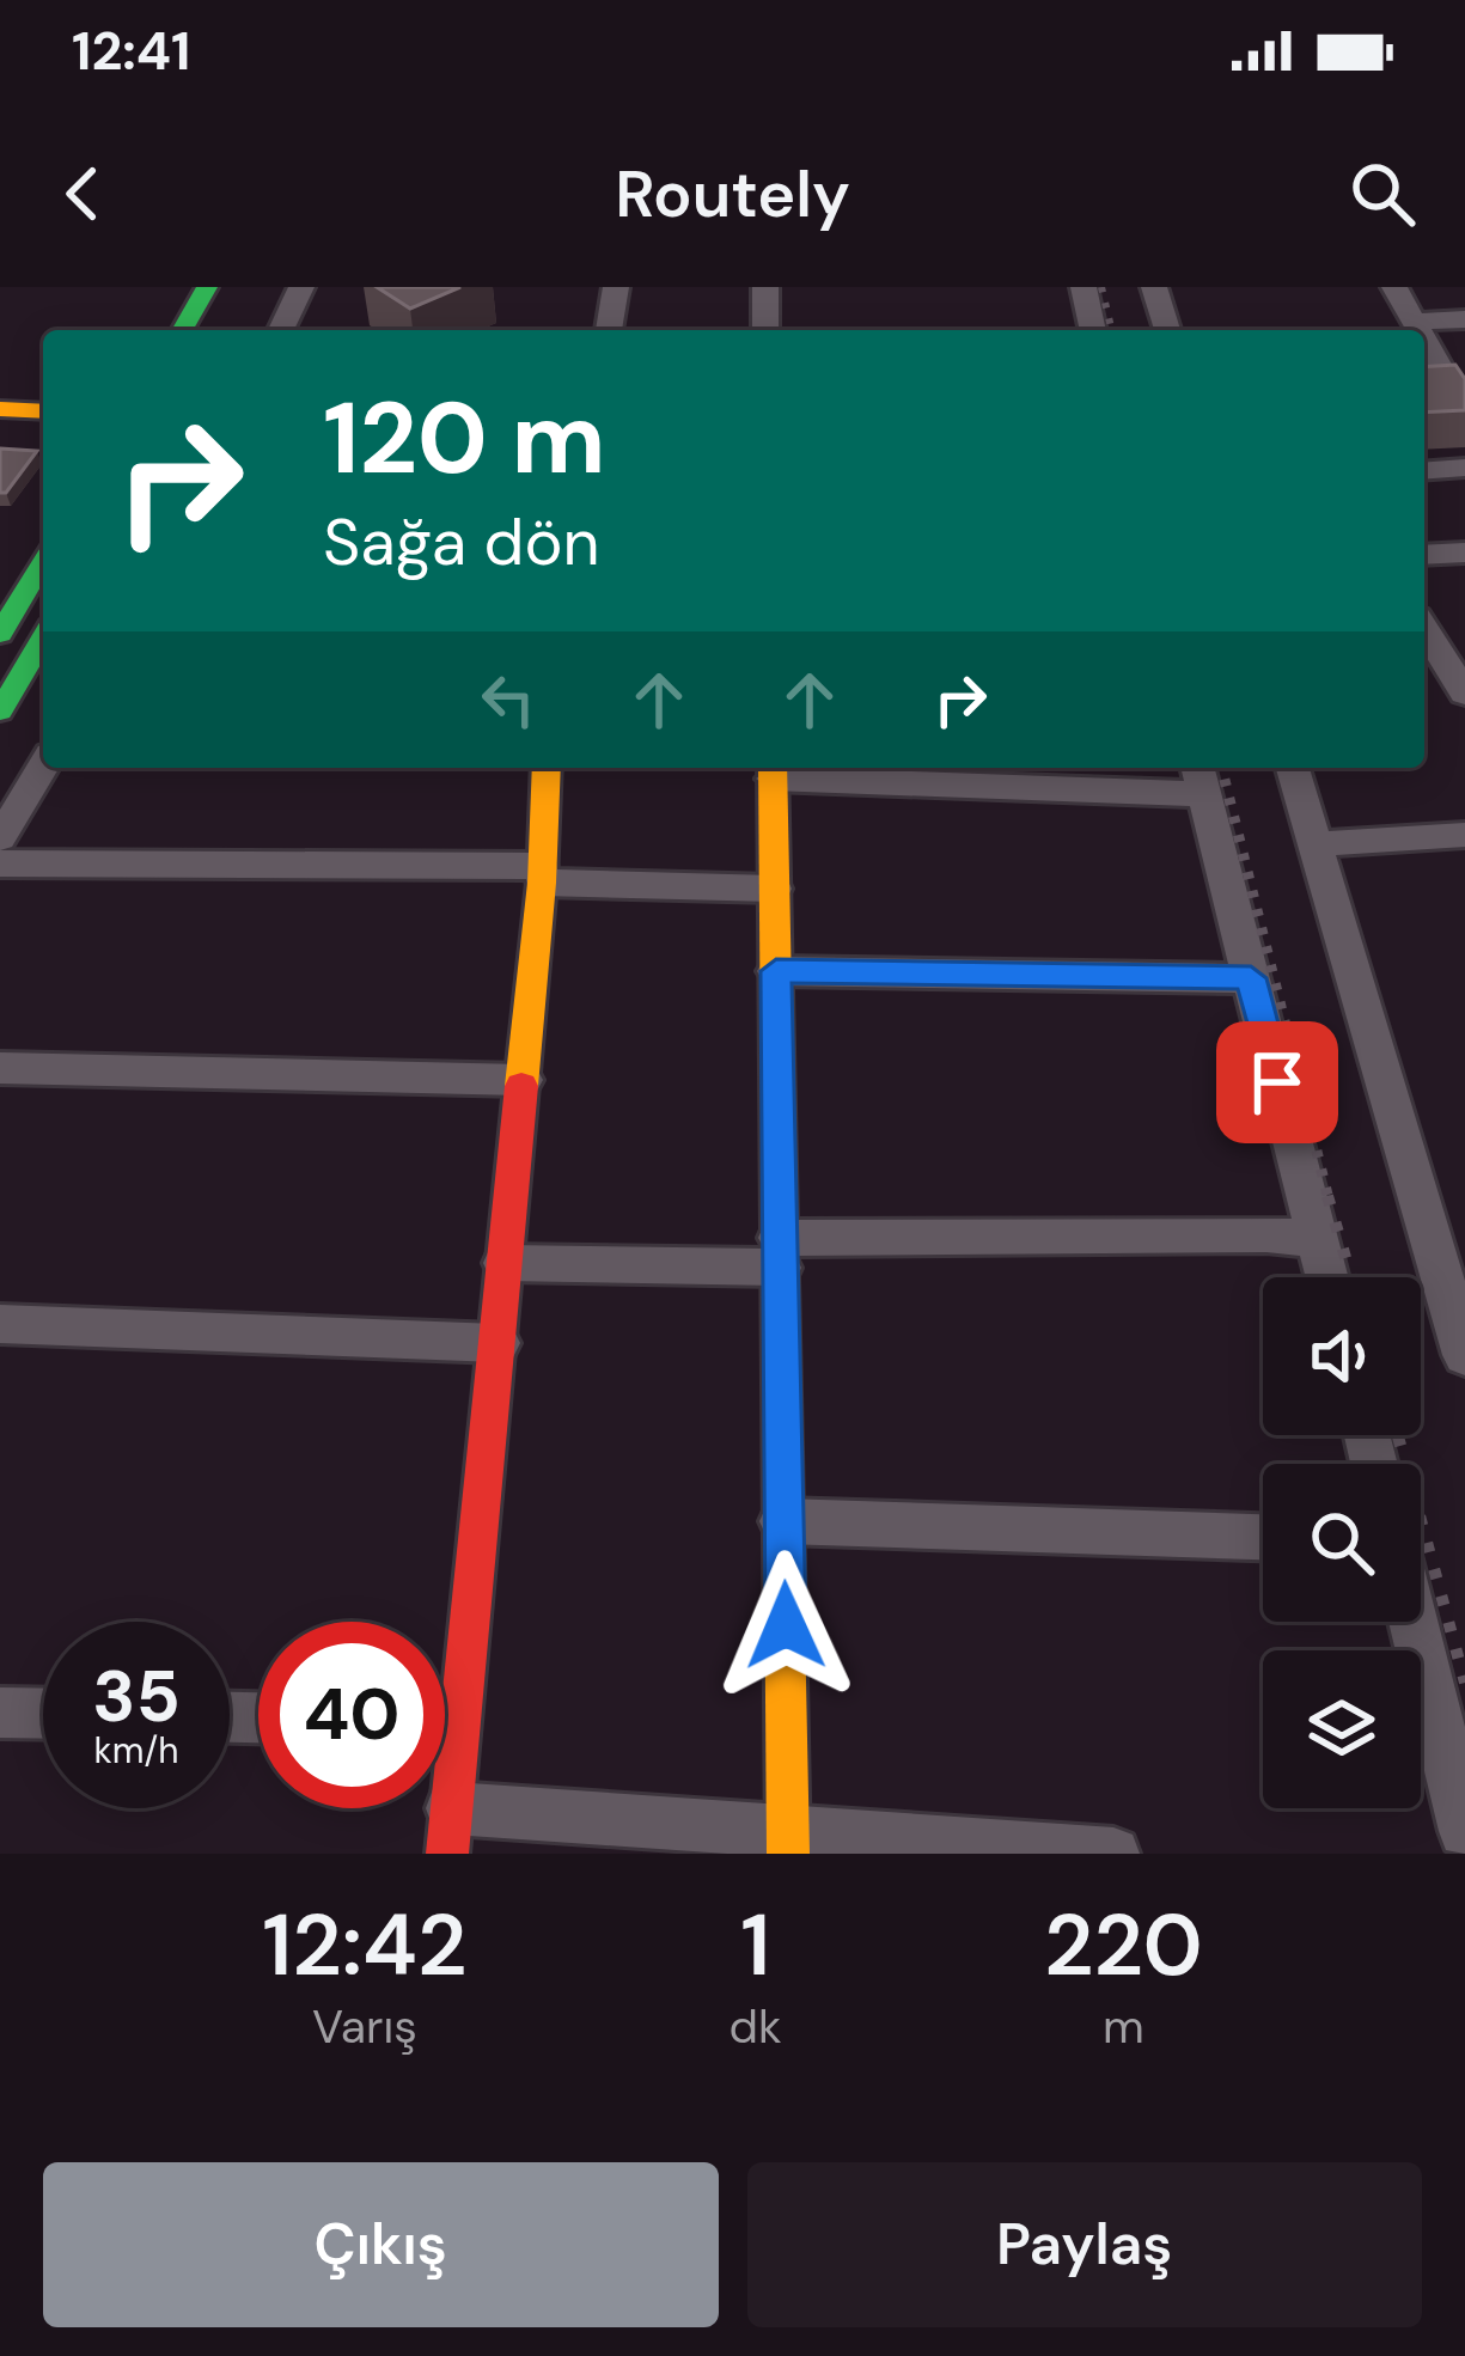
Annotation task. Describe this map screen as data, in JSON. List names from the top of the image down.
{
  "page": {
    "status": "12:41",
    "header": "Routely",
    "turn": ["120 m", "Sağa dön"],
    "speed": "35 km/h",
    "limit": "40",
    "eta": [
      "12:42",
      "Varış",
      "1",
      "dk",
      "220",
      "m"
    ],
    "buttons": ["Çıkış", "Paylaş"]
  }
}
